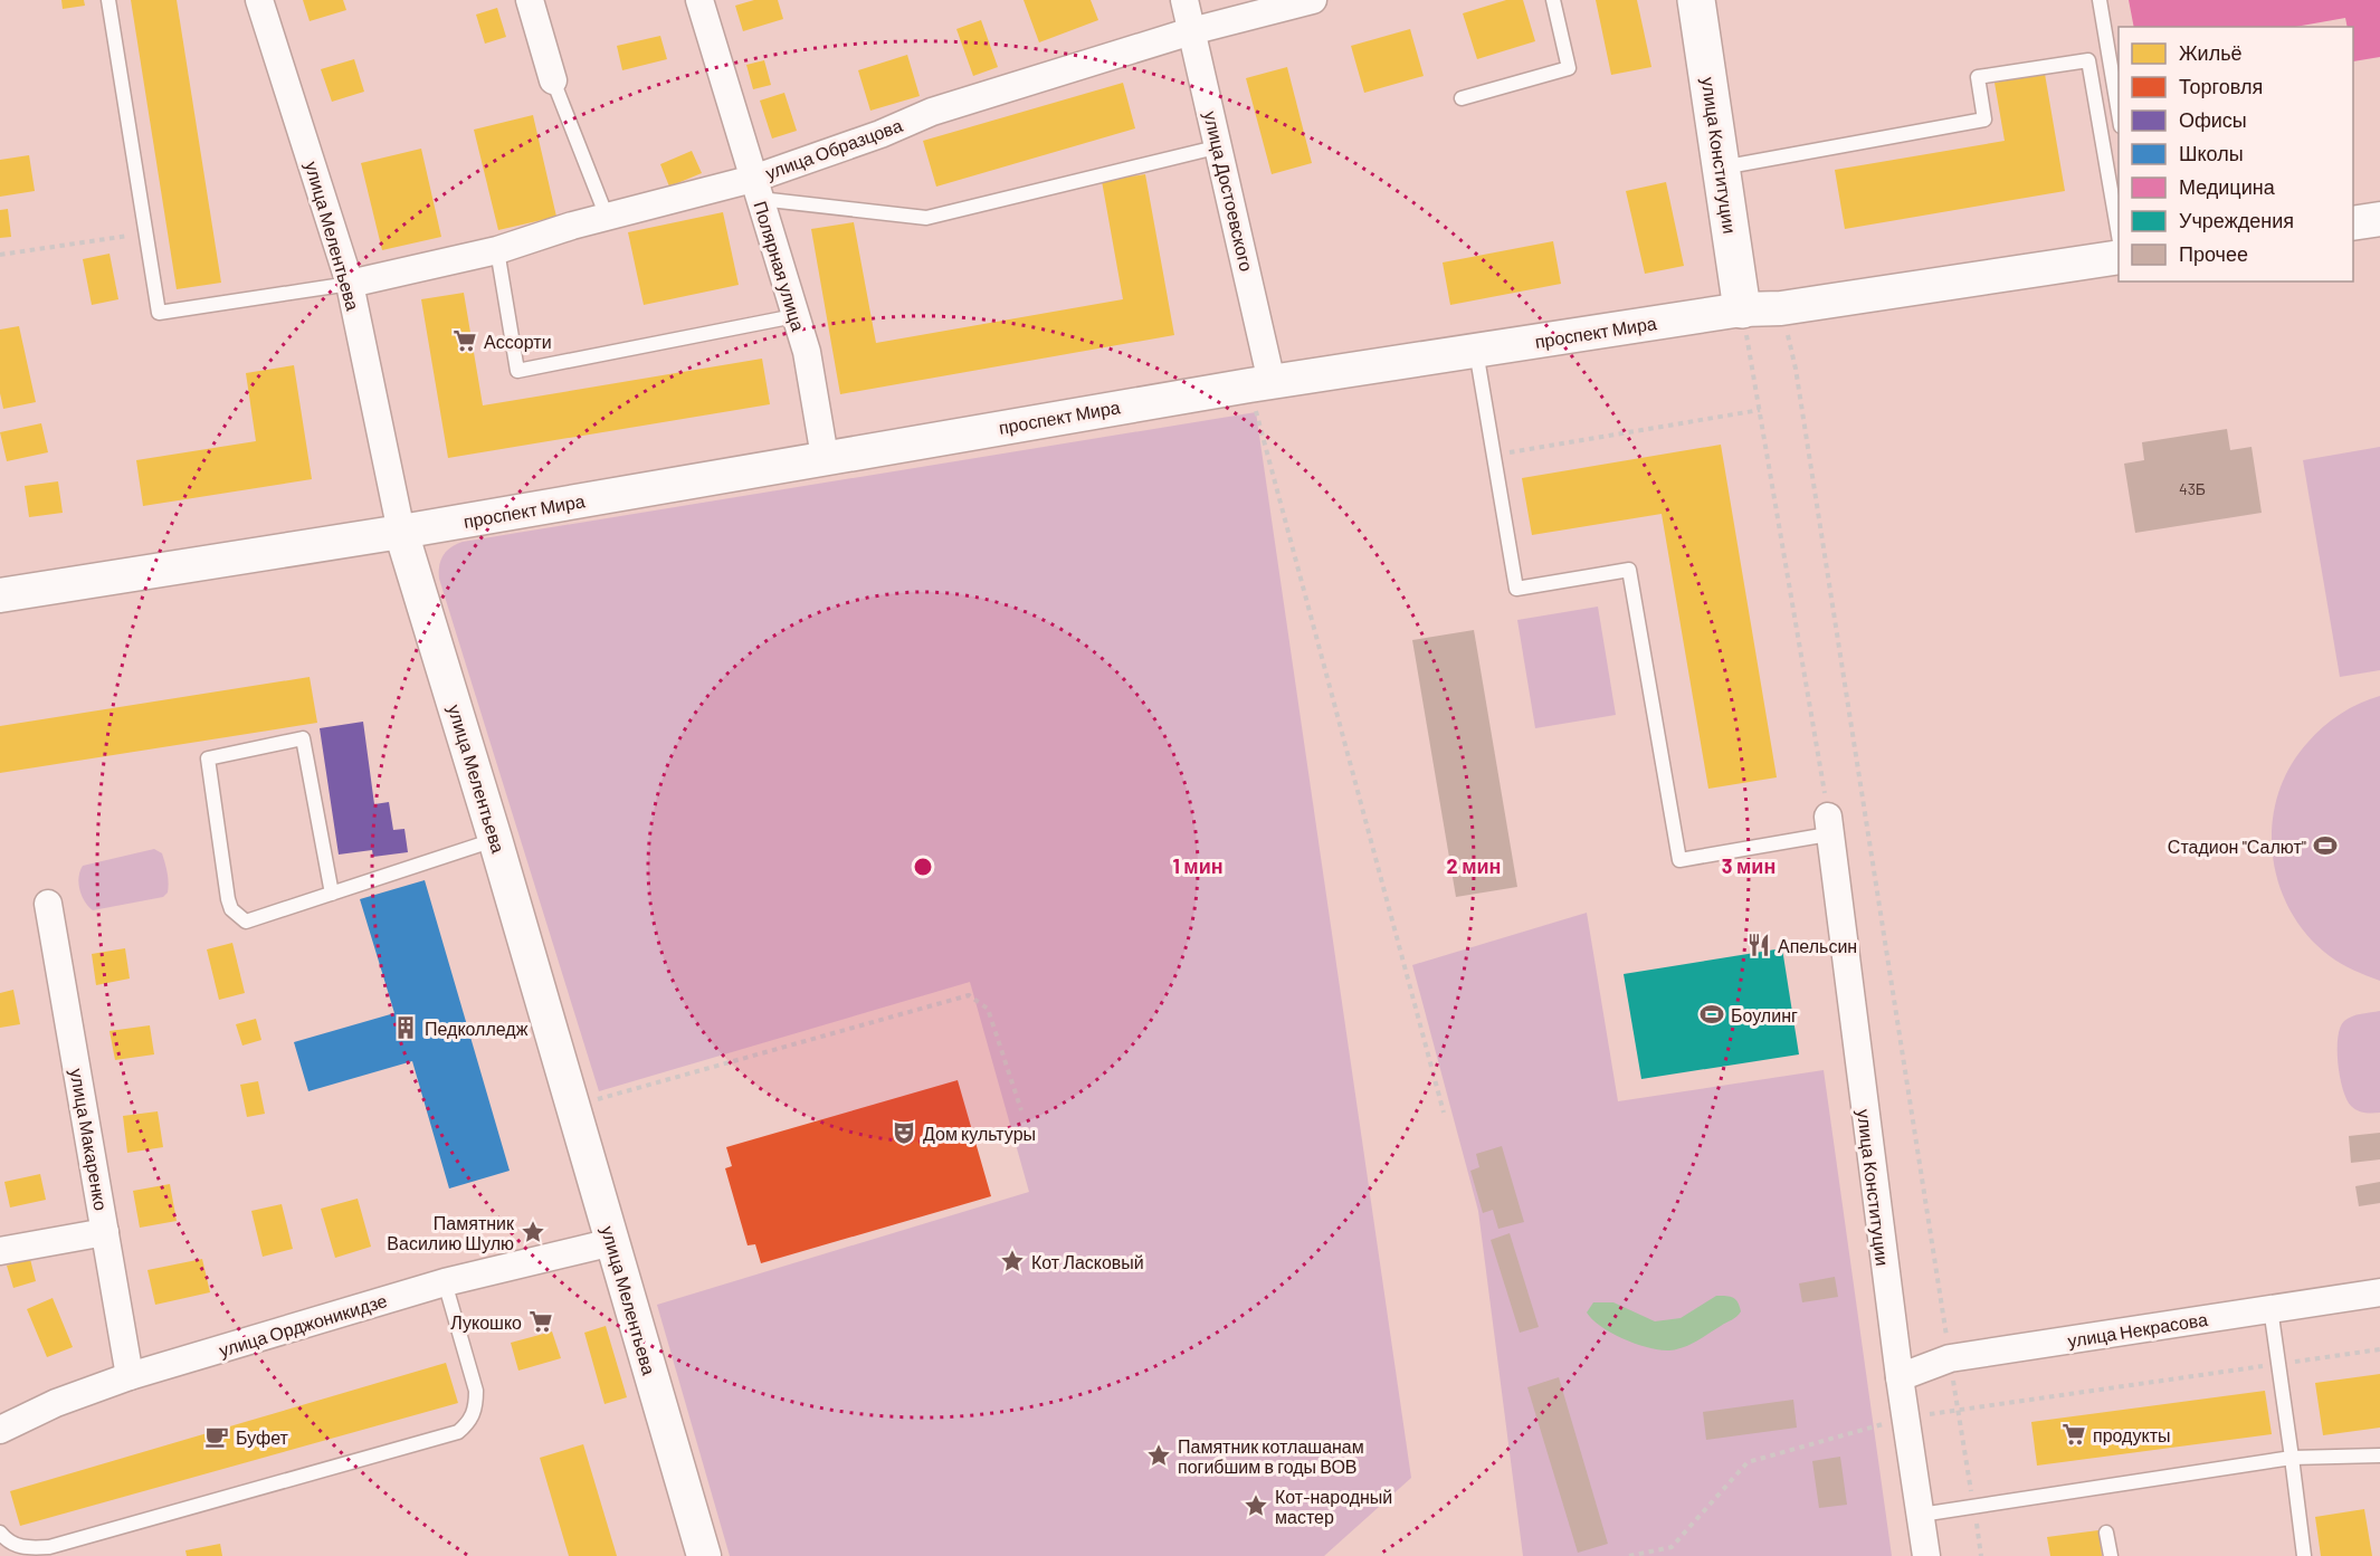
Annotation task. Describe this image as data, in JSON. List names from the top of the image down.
{
  "streets": {
    "main road": ["улица Конституции"],
    "street": [
      "улица Образцова",
      "улица Достоевского",
      "улица Мелентьева",
      "Полярная улица",
      "проспект Мира",
      "улица Макаренко",
      "улица Орджоникидзе",
      "улица Некрасова"
    ]
  },
  "crossings": [
    ["улица Образцова", "улица Достоевского"],
    ["улица Образцова", "улица Мелентьева"],
    ["улица Образцова", "Полярная улица"],
    ["улица Конституции", "проспект Мира"],
    ["улица Конституции", "улица Некрасова"],
    ["улица Достоевского", "проспект Мира"],
    ["улица Мелентьева", "проспект Мира"],
    ["улица Мелентьева", "улица Орджоникидзе"],
    ["Полярная улица", "проспект Мира"],
    ["улица Макаренко", "улица Орджоникидзе"]
  ],
  "places": {
    "supermarket": ["Ассорти", "Лукошко", "продукты"],
    "sports": ["Стадион \"Салют\"", "Боулинг"],
    "restaurant": ["Апельсин"],
    "building": ["Педколледж"],
    "theatre": ["Дом культуры"],
    "place": [
      "Памятник Василию Шулю",
      "Кот Ласковый",
      "Памятник котлашанам погибшим в годы ВОВ",
      "Кот-народный мастер"
    ],
    "cafe": ["Буфет"]
  },
  "house_numbers": ["43Б"],
  "legend": [
    "Жильё",
    "Торговля",
    "Офисы",
    "Школы",
    "Медицина",
    "Учреждения",
    "Прочее"
  ],
  "rings": ["1 мин", "2 мин", "3 мин"]
}
